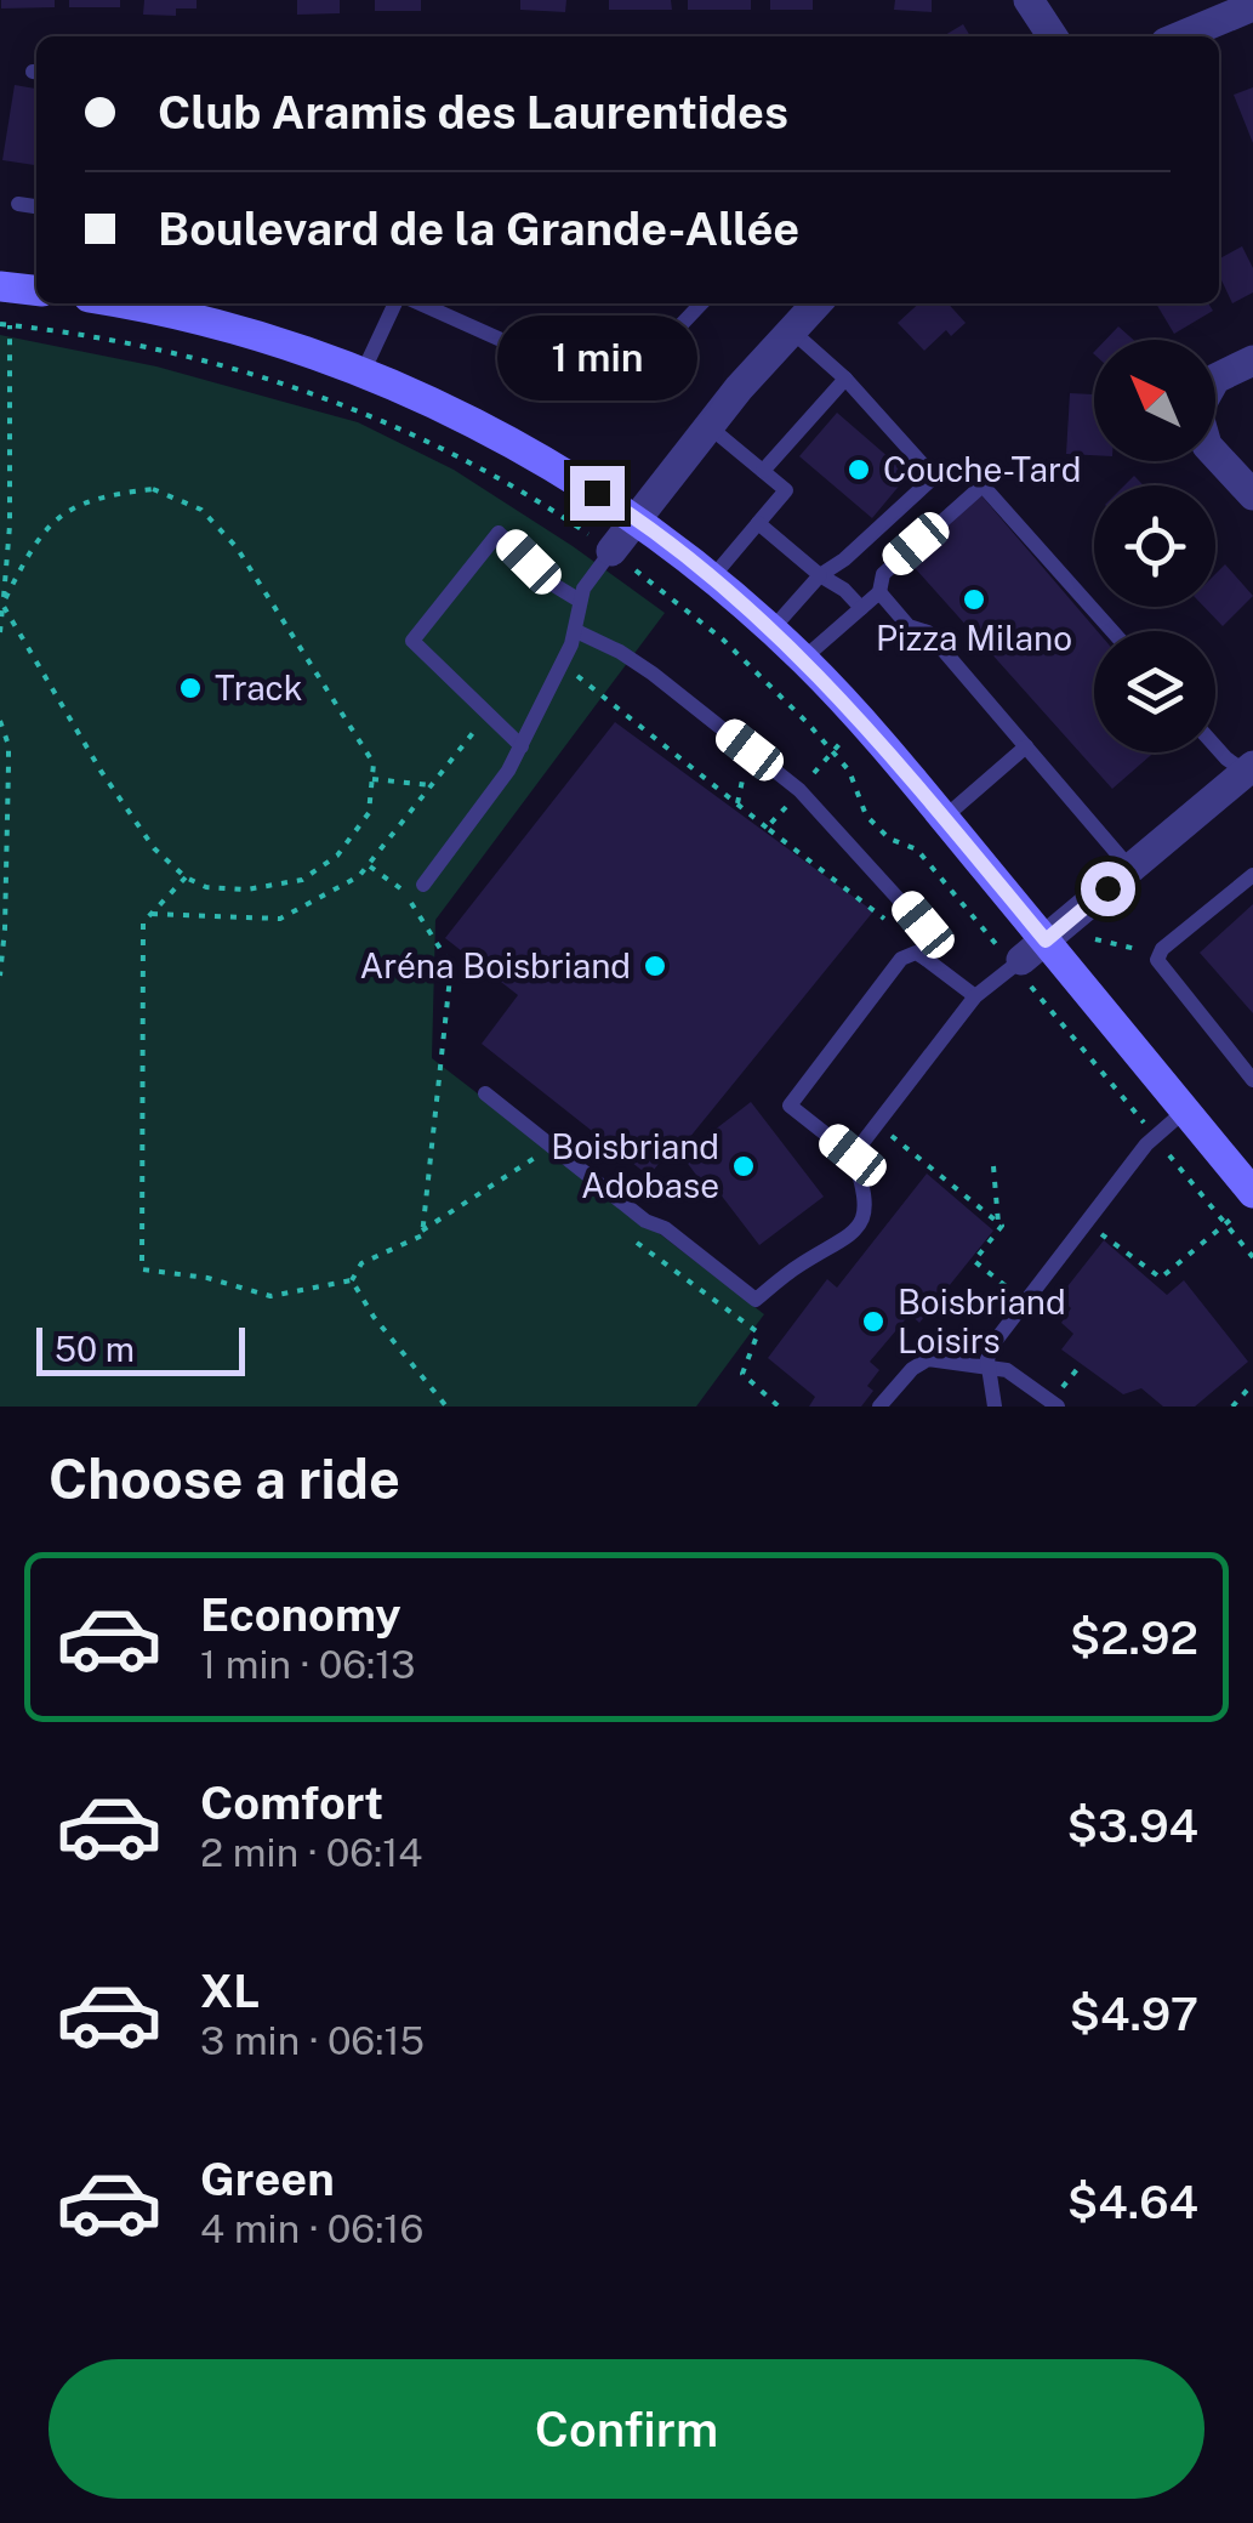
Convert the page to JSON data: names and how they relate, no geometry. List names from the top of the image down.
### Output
{
  "places": [
    "Couche-Tard",
    "Pizza Milano",
    "Track",
    "Aréna Boisbriand",
    "Boisbriand Adobase",
    "Boisbriand Loisirs"
  ],
  "scale_bar": "50 m",
  "north": "top left",
  "page": {
    "banner": ["Club Aramis des Laurentides", "Boulevard de la Grande-Allée"],
    "bubble": "1 min",
    "scale": "50 m",
    "heading": "Choose a ride",
    "list": [
      {
        "name": "Economy",
        "note": "1 min · 06:13",
        "value": "$2.92"
      },
      {
        "name": "Comfort",
        "note": "2 min · 06:14",
        "value": "$3.94"
      },
      {
        "name": "XL",
        "note": "3 min · 06:15",
        "value": "$4.97"
      },
      {
        "name": "Green",
        "note": "4 min · 06:16",
        "value": "$4.64"
      }
    ],
    "buttons": "Confirm"
  }
}
